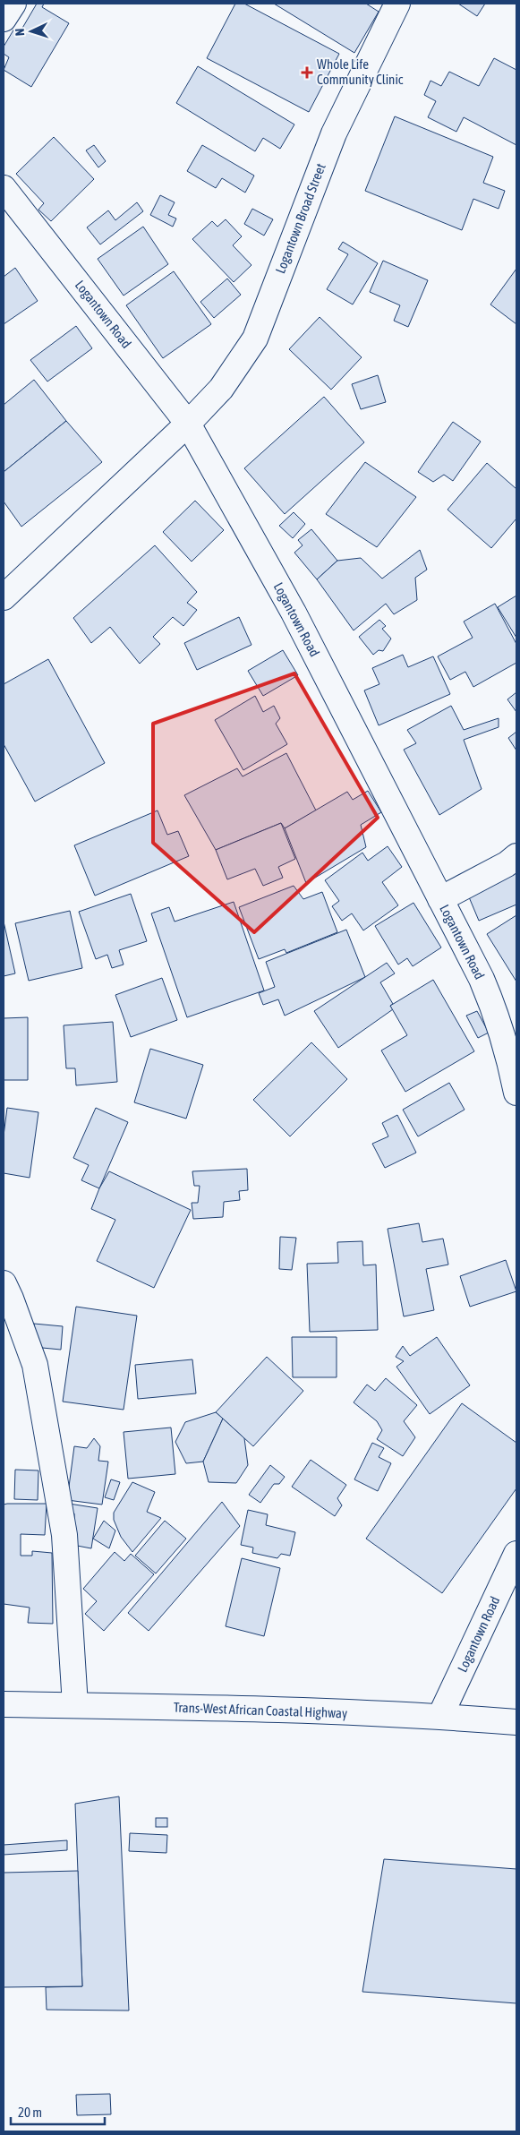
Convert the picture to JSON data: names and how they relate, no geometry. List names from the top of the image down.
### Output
{
  "streets": {
    "main road": ["Logantown Broad Street", "Logantown Road", "Trans-West African Coastal Highway"]
  },
  "crossings": [
    ["Logantown Broad Street", "Logantown Road"],
    ["Logantown Road", "Trans-West African Coastal Highway"]
  ],
  "places": {
    "health": ["Whole Life Community Clinic"]
  },
  "scale_bar": "20 m",
  "north": "left"
}
